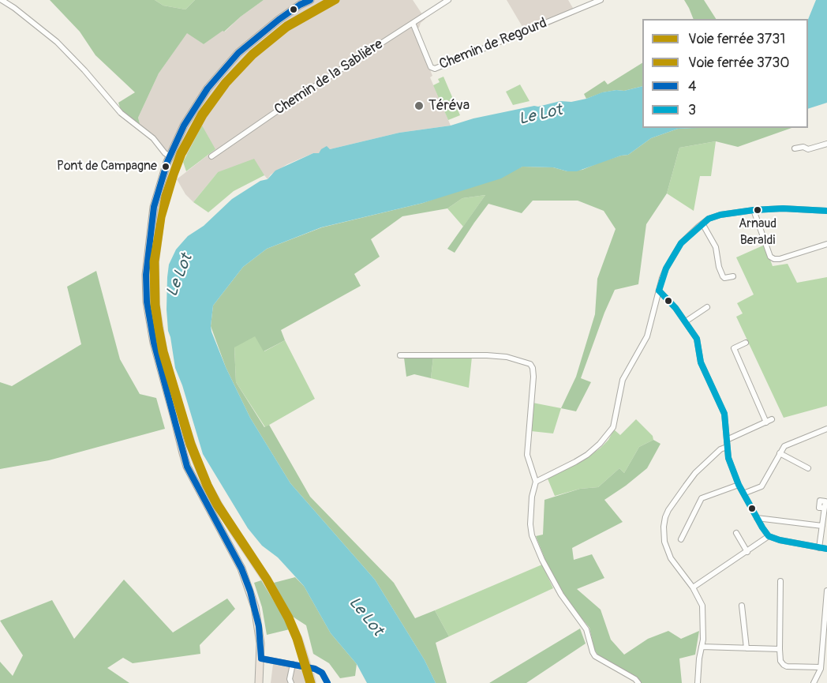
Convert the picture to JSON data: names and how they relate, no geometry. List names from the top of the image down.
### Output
{
  "streets": {
    "street": ["Chemin de Regourd", "Chemin de la Sablière"]
  },
  "crossings": [
    ["Chemin de Regourd", "Chemin de la Sablière"]
  ],
  "water": ["Le Lot"],
  "places": ["Téréva", "Pont de Campagne", "Arnaud Beraldi"],
  "lines": [
    "rail line 3731",
    "rail line 3730",
    "transit line 4",
    "transit line 3"
  ],
  "legend": [
    "Voie ferrée 3731",
    "Voie ferrée 3730",
    "4",
    "3"
  ]
}
